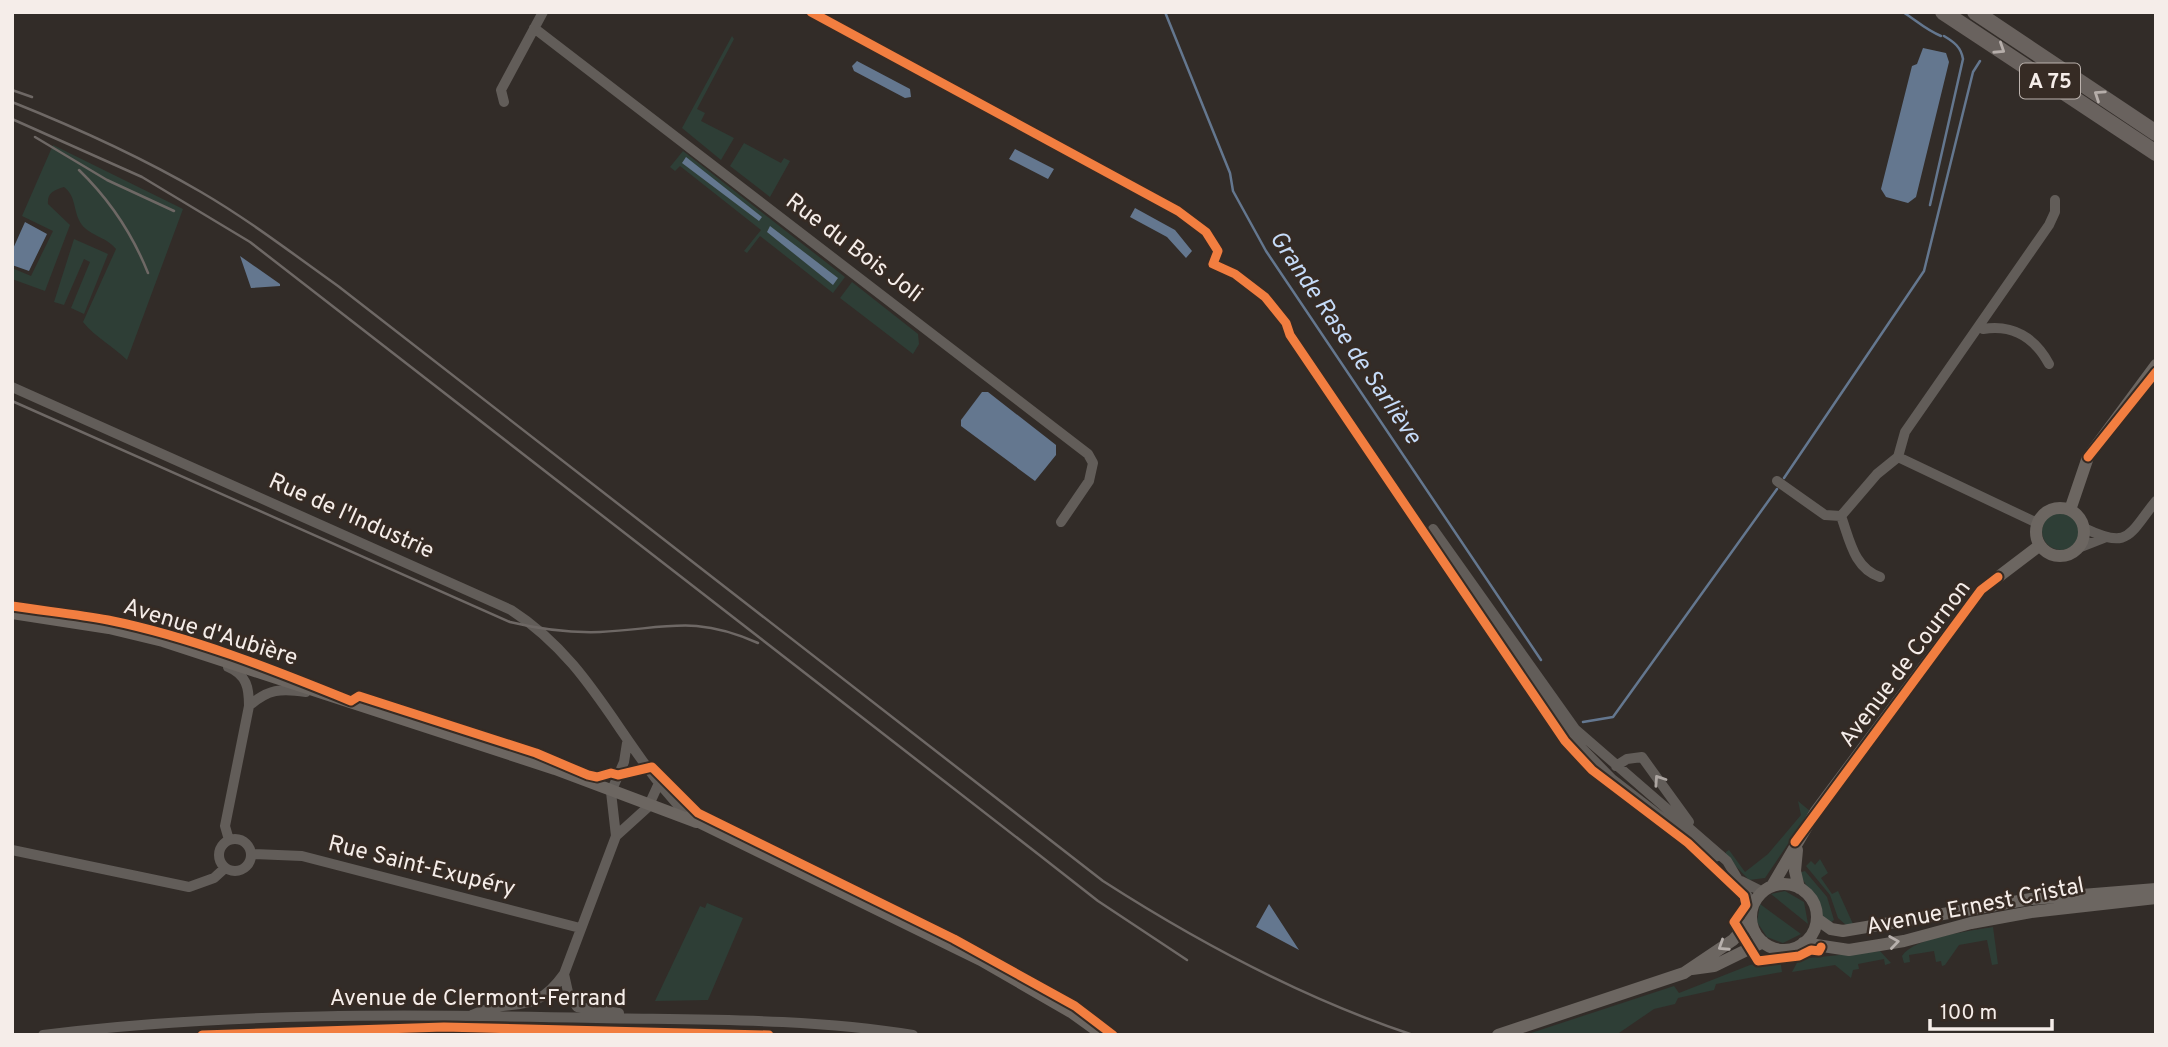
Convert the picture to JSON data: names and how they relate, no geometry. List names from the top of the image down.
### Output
{
  "streets": {
    "highway": ["A 75"],
    "main road": ["Avenue d'Aubière", "Avenue de Cournon", "Avenue Ernest Cristal"],
    "street": [
      "Rue du Bois Joli",
      "Rue de l'Industrie",
      "Rue Saint-Exupéry",
      "Avenue de Clermont-Ferrand"
    ]
  },
  "crossings": [
    ["Rue de l'Industrie", "Avenue d'Aubière"],
    ["Avenue de Cournon", "Avenue Ernest Cristal"]
  ],
  "water": ["Grande Rase de Sarliève"],
  "scale_bar": "100 m"
}
